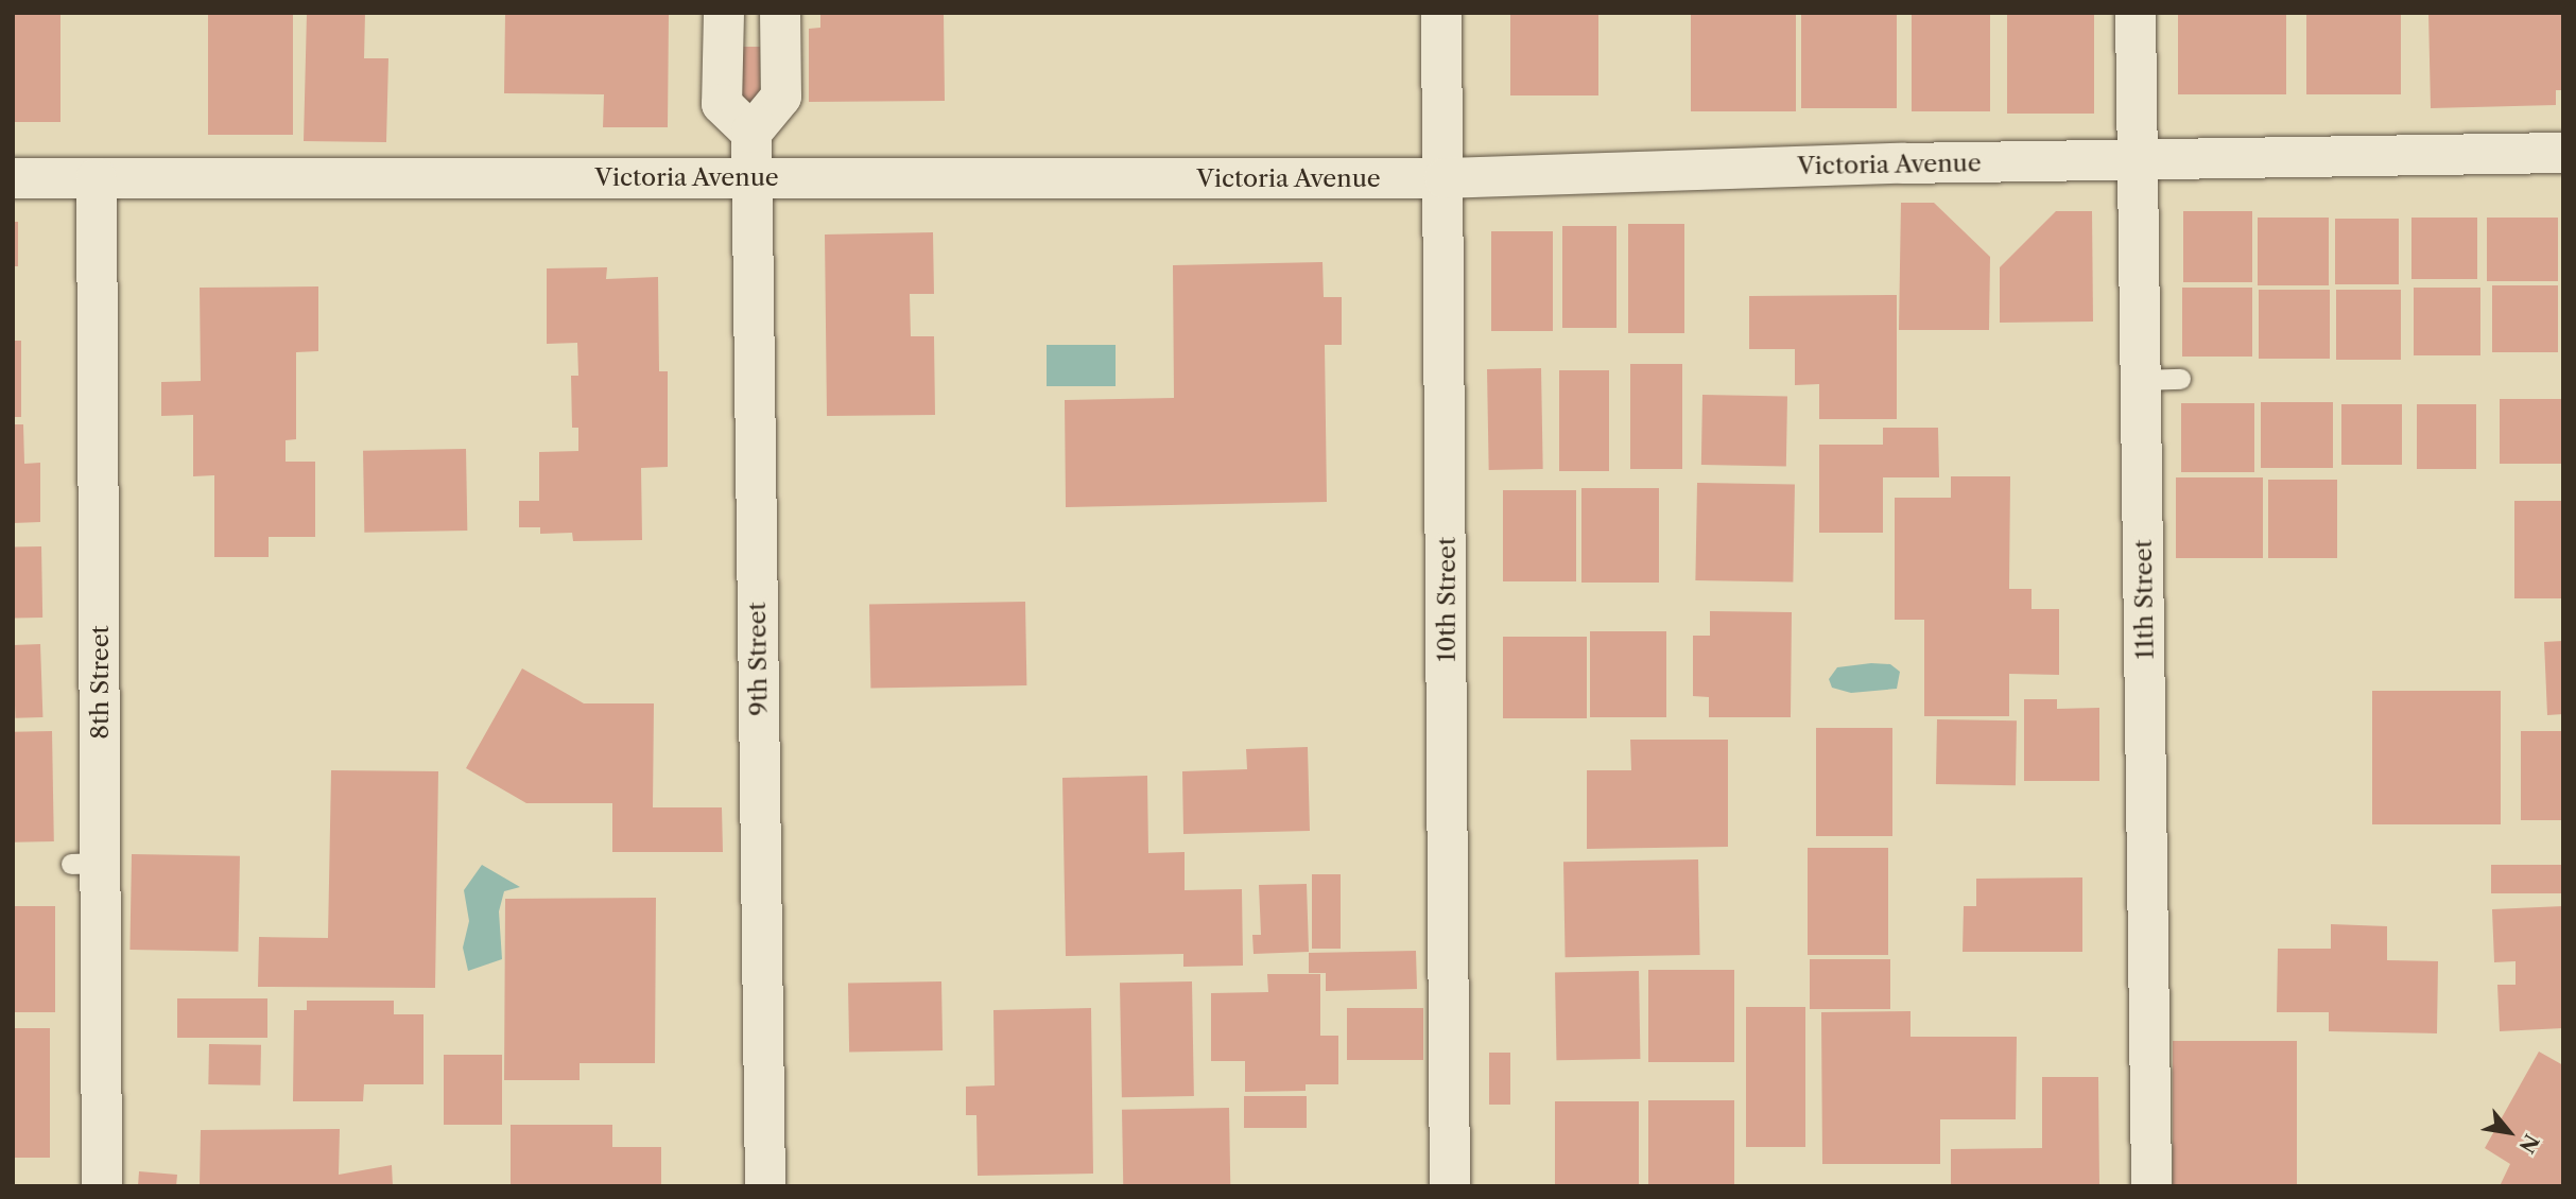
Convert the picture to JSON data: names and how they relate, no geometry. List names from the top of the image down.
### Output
{
  "streets": {
    "street": [
      "Victoria Avenue",
      "10th Street",
      "11th Street",
      "9th Street",
      "8th Street"
    ]
  },
  "crossings": [
    ["Victoria Avenue", "10th Street"],
    ["Victoria Avenue", "11th Street"],
    ["Victoria Avenue", "9th Street"],
    ["Victoria Avenue", "8th Street"]
  ],
  "north": "bottom right"
}
